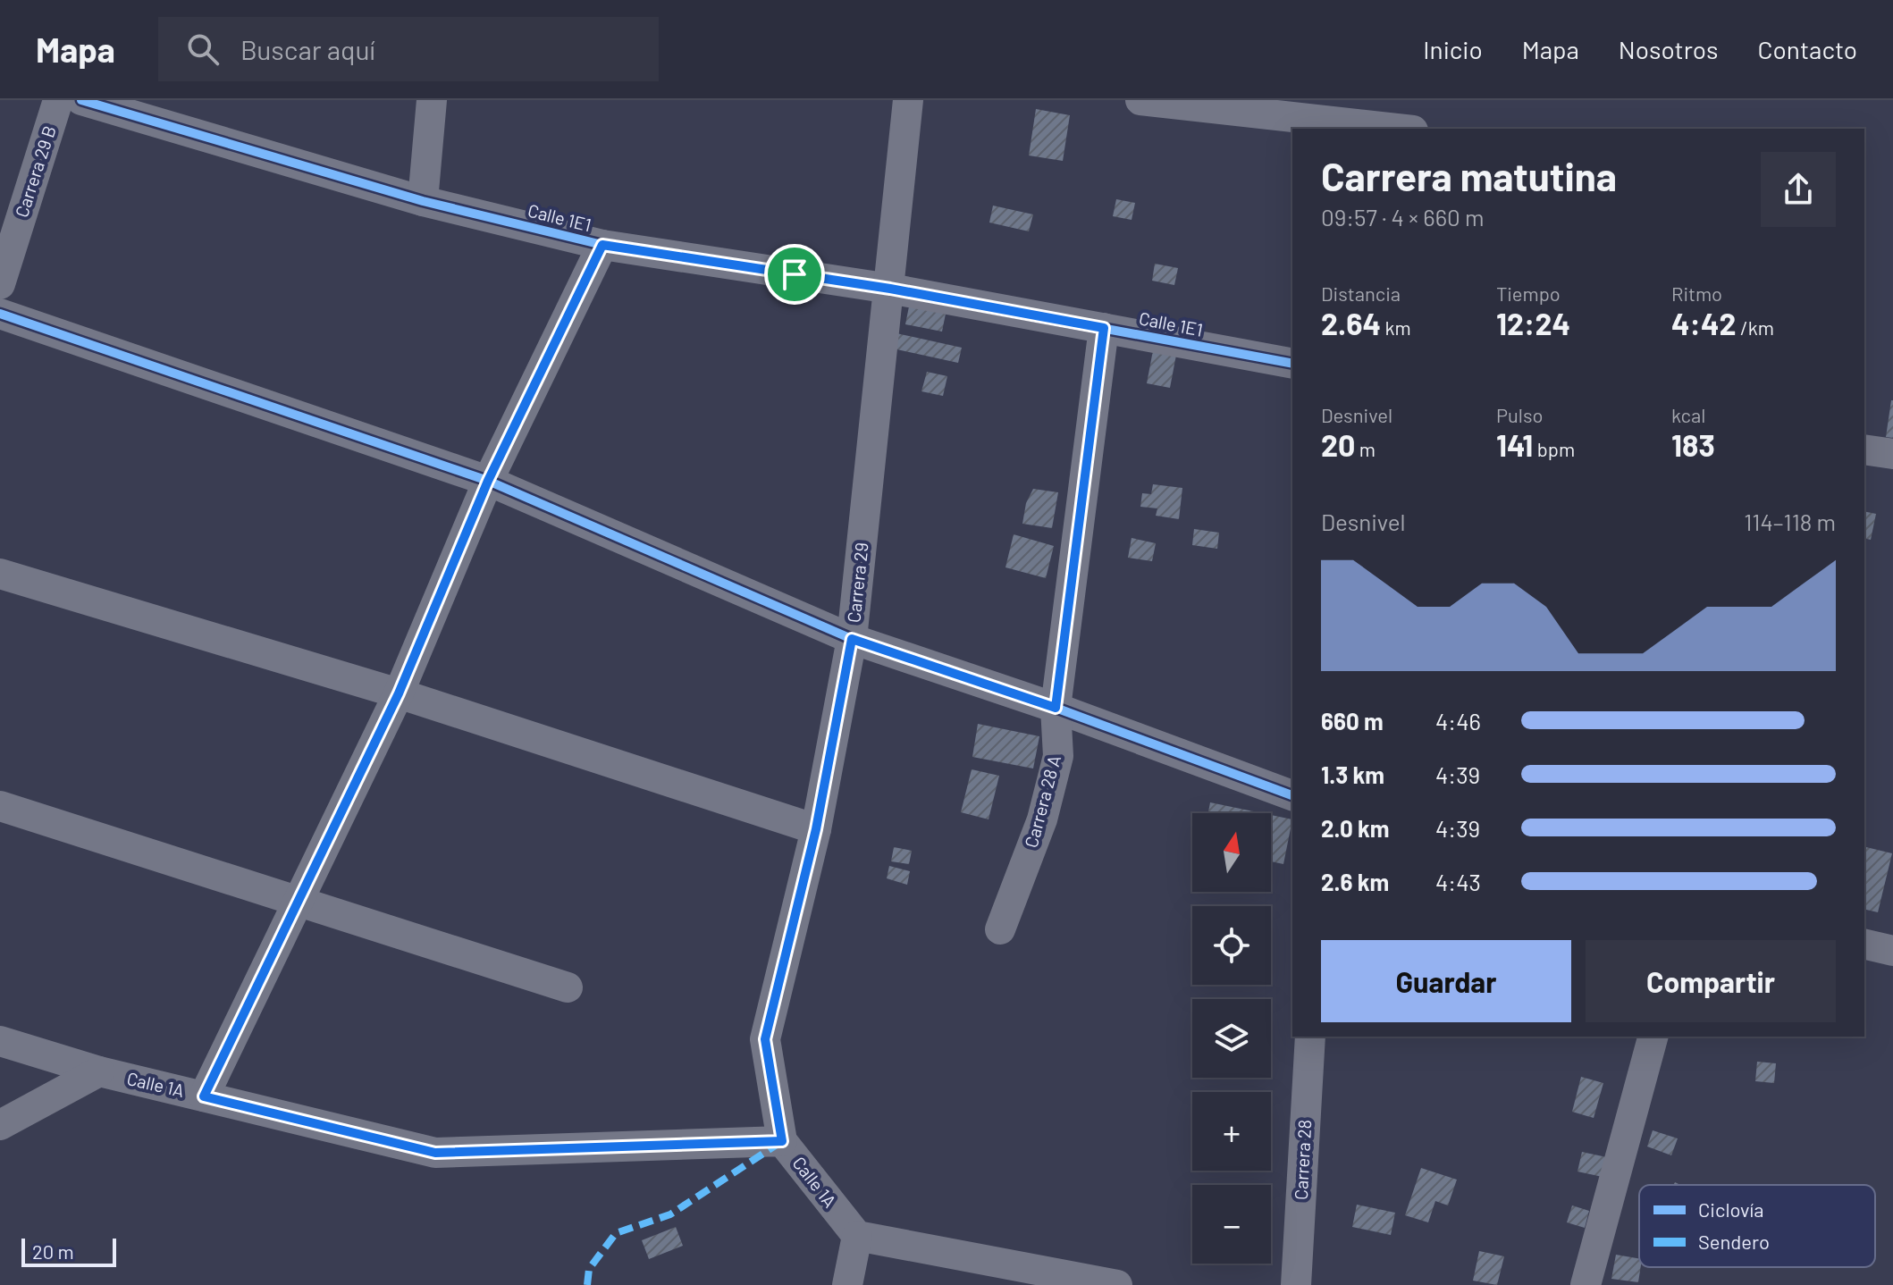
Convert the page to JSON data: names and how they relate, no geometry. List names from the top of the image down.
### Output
{
  "streets": {
    "street": [
      "Carrera 29 B",
      "Calle 1E1",
      "Carrera 29",
      "Carrera 28 A",
      "Calle 1A",
      "Carrera 28"
    ]
  },
  "crossings": [
    ["Calle 1E1", "Carrera 29"],
    ["Calle 1E1", "Carrera 28 A"],
    ["Carrera 29", "Calle 1A"]
  ],
  "legend": ["Ciclovía", "Sendero"],
  "scale_bar": "20 m",
  "north": "top",
  "page": {
    "header": "Mapa",
    "search": "Buscar aquí",
    "nav": [
      "Inicio",
      "Mapa",
      "Nosotros",
      "Contacto"
    ],
    "heading": ["Carrera matutina", "09:57 · 4 × 660 m"],
    "stats": [
      ["Distancia", "2.64 km"],
      ["Tiempo", "12:24"],
      ["Ritmo", "4:42 /km"],
      ["Desnivel", "20 m"],
      ["Pulso", "141 bpm"],
      ["kcal", "183"]
    ],
    "chart": ["Desnivel", "114–118 m"],
    "list": [
      {
        "name": "660 m",
        "note": "4:46"
      },
      {
        "name": "1.3 km",
        "note": "4:39"
      },
      {
        "name": "2.0 km",
        "note": "4:39"
      },
      {
        "name": "2.6 km",
        "note": "4:43"
      }
    ],
    "map_buttons": ["+", "−"],
    "buttons": ["Guardar", "Compartir"],
    "scale": "20 m"
  }
}
